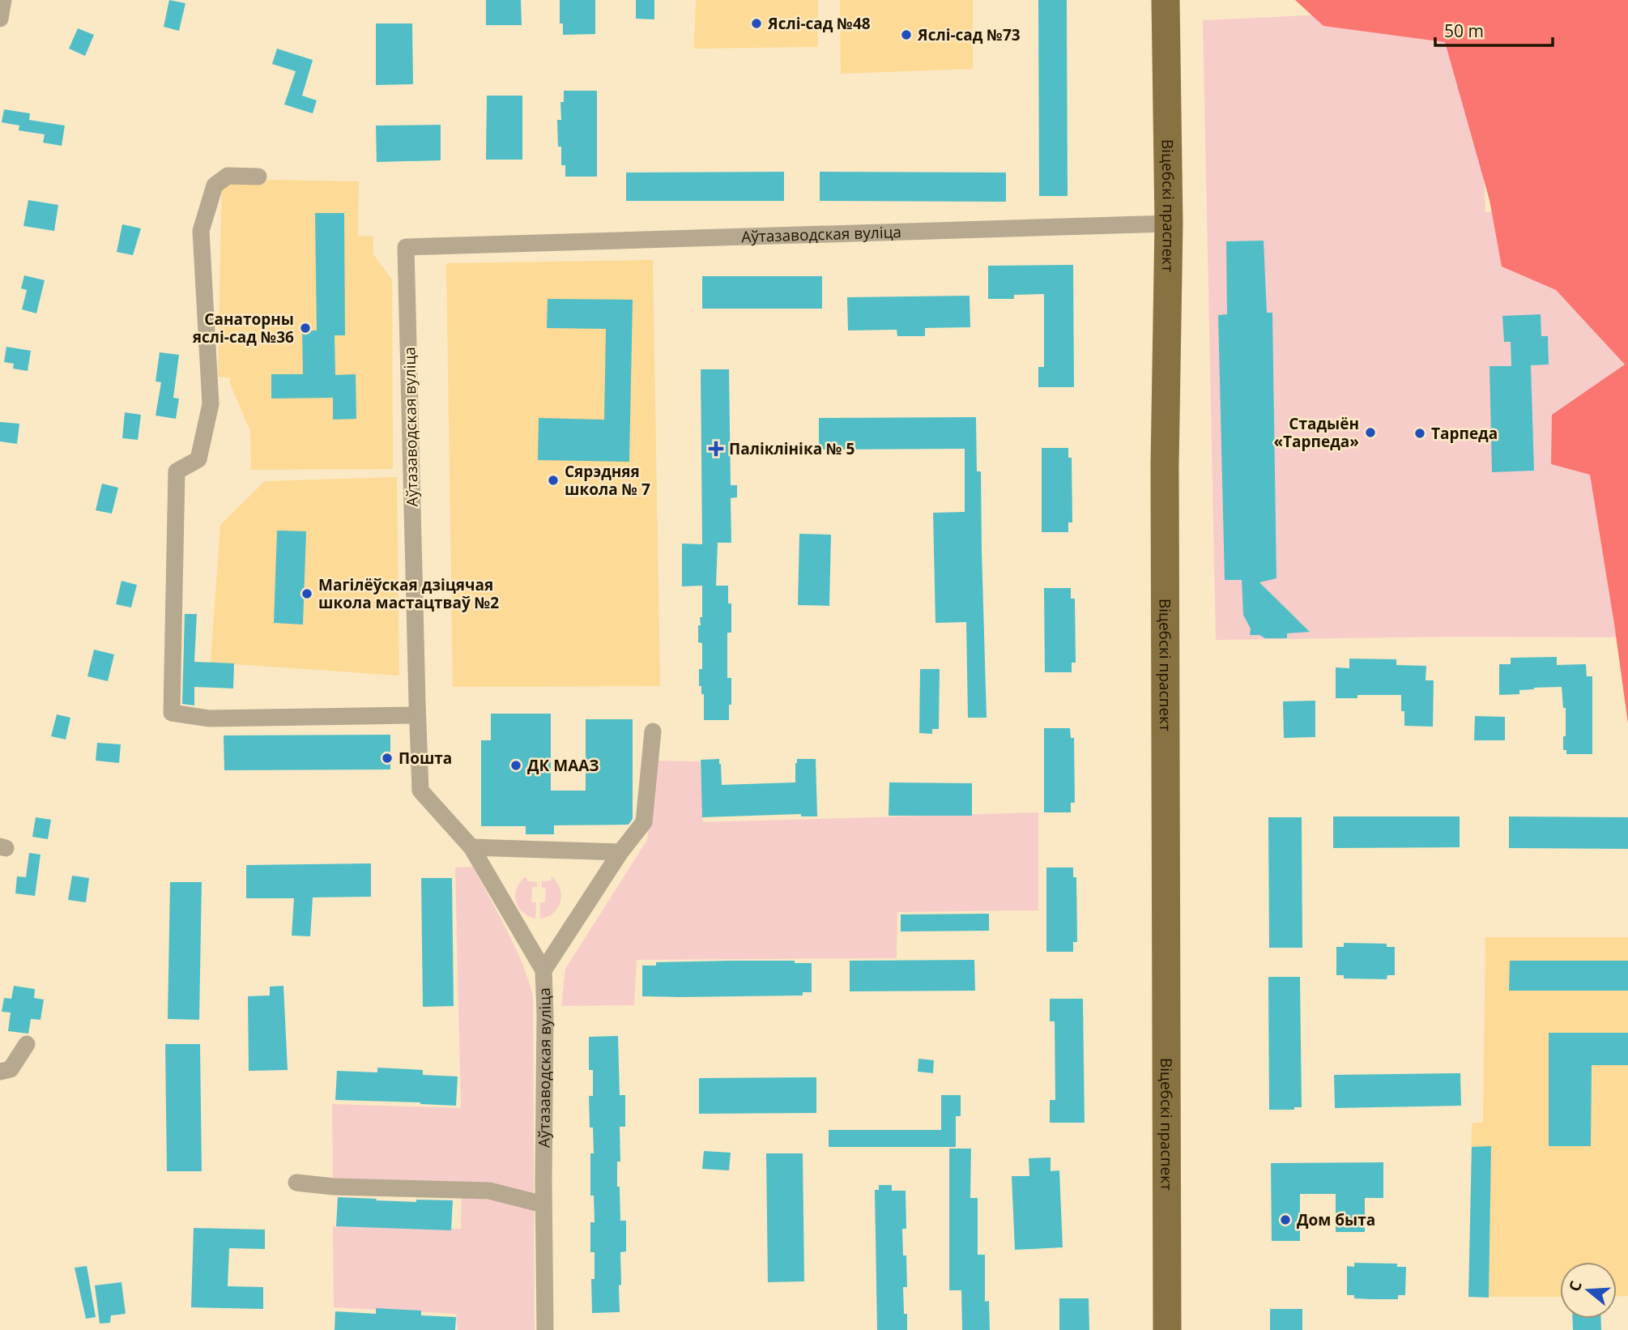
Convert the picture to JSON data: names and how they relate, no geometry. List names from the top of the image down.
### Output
{
  "streets": {
    "main road": ["Віцебскі праспект"],
    "street": ["Аўтазаводская вуліца"]
  },
  "crossings": [
    ["Віцебскі праспект", "Аўтазаводская вуліца"]
  ],
  "places": {
    "other": [
      "Яслі-сад №48",
      "Яслі-сад №73",
      "Санаторны яслі-сад №36",
      "Стадыён «Тарпеда»",
      "Тарпеда",
      "Сярэдняя школа № 7",
      "Магілёўская дзіцячая школа мастацтваў №2",
      "Пошта",
      "ДК МААЗ",
      "Дом быта"
    ],
    "health": ["Паліклініка № 5"]
  },
  "scale_bar": "50 m",
  "north": "left"
}
